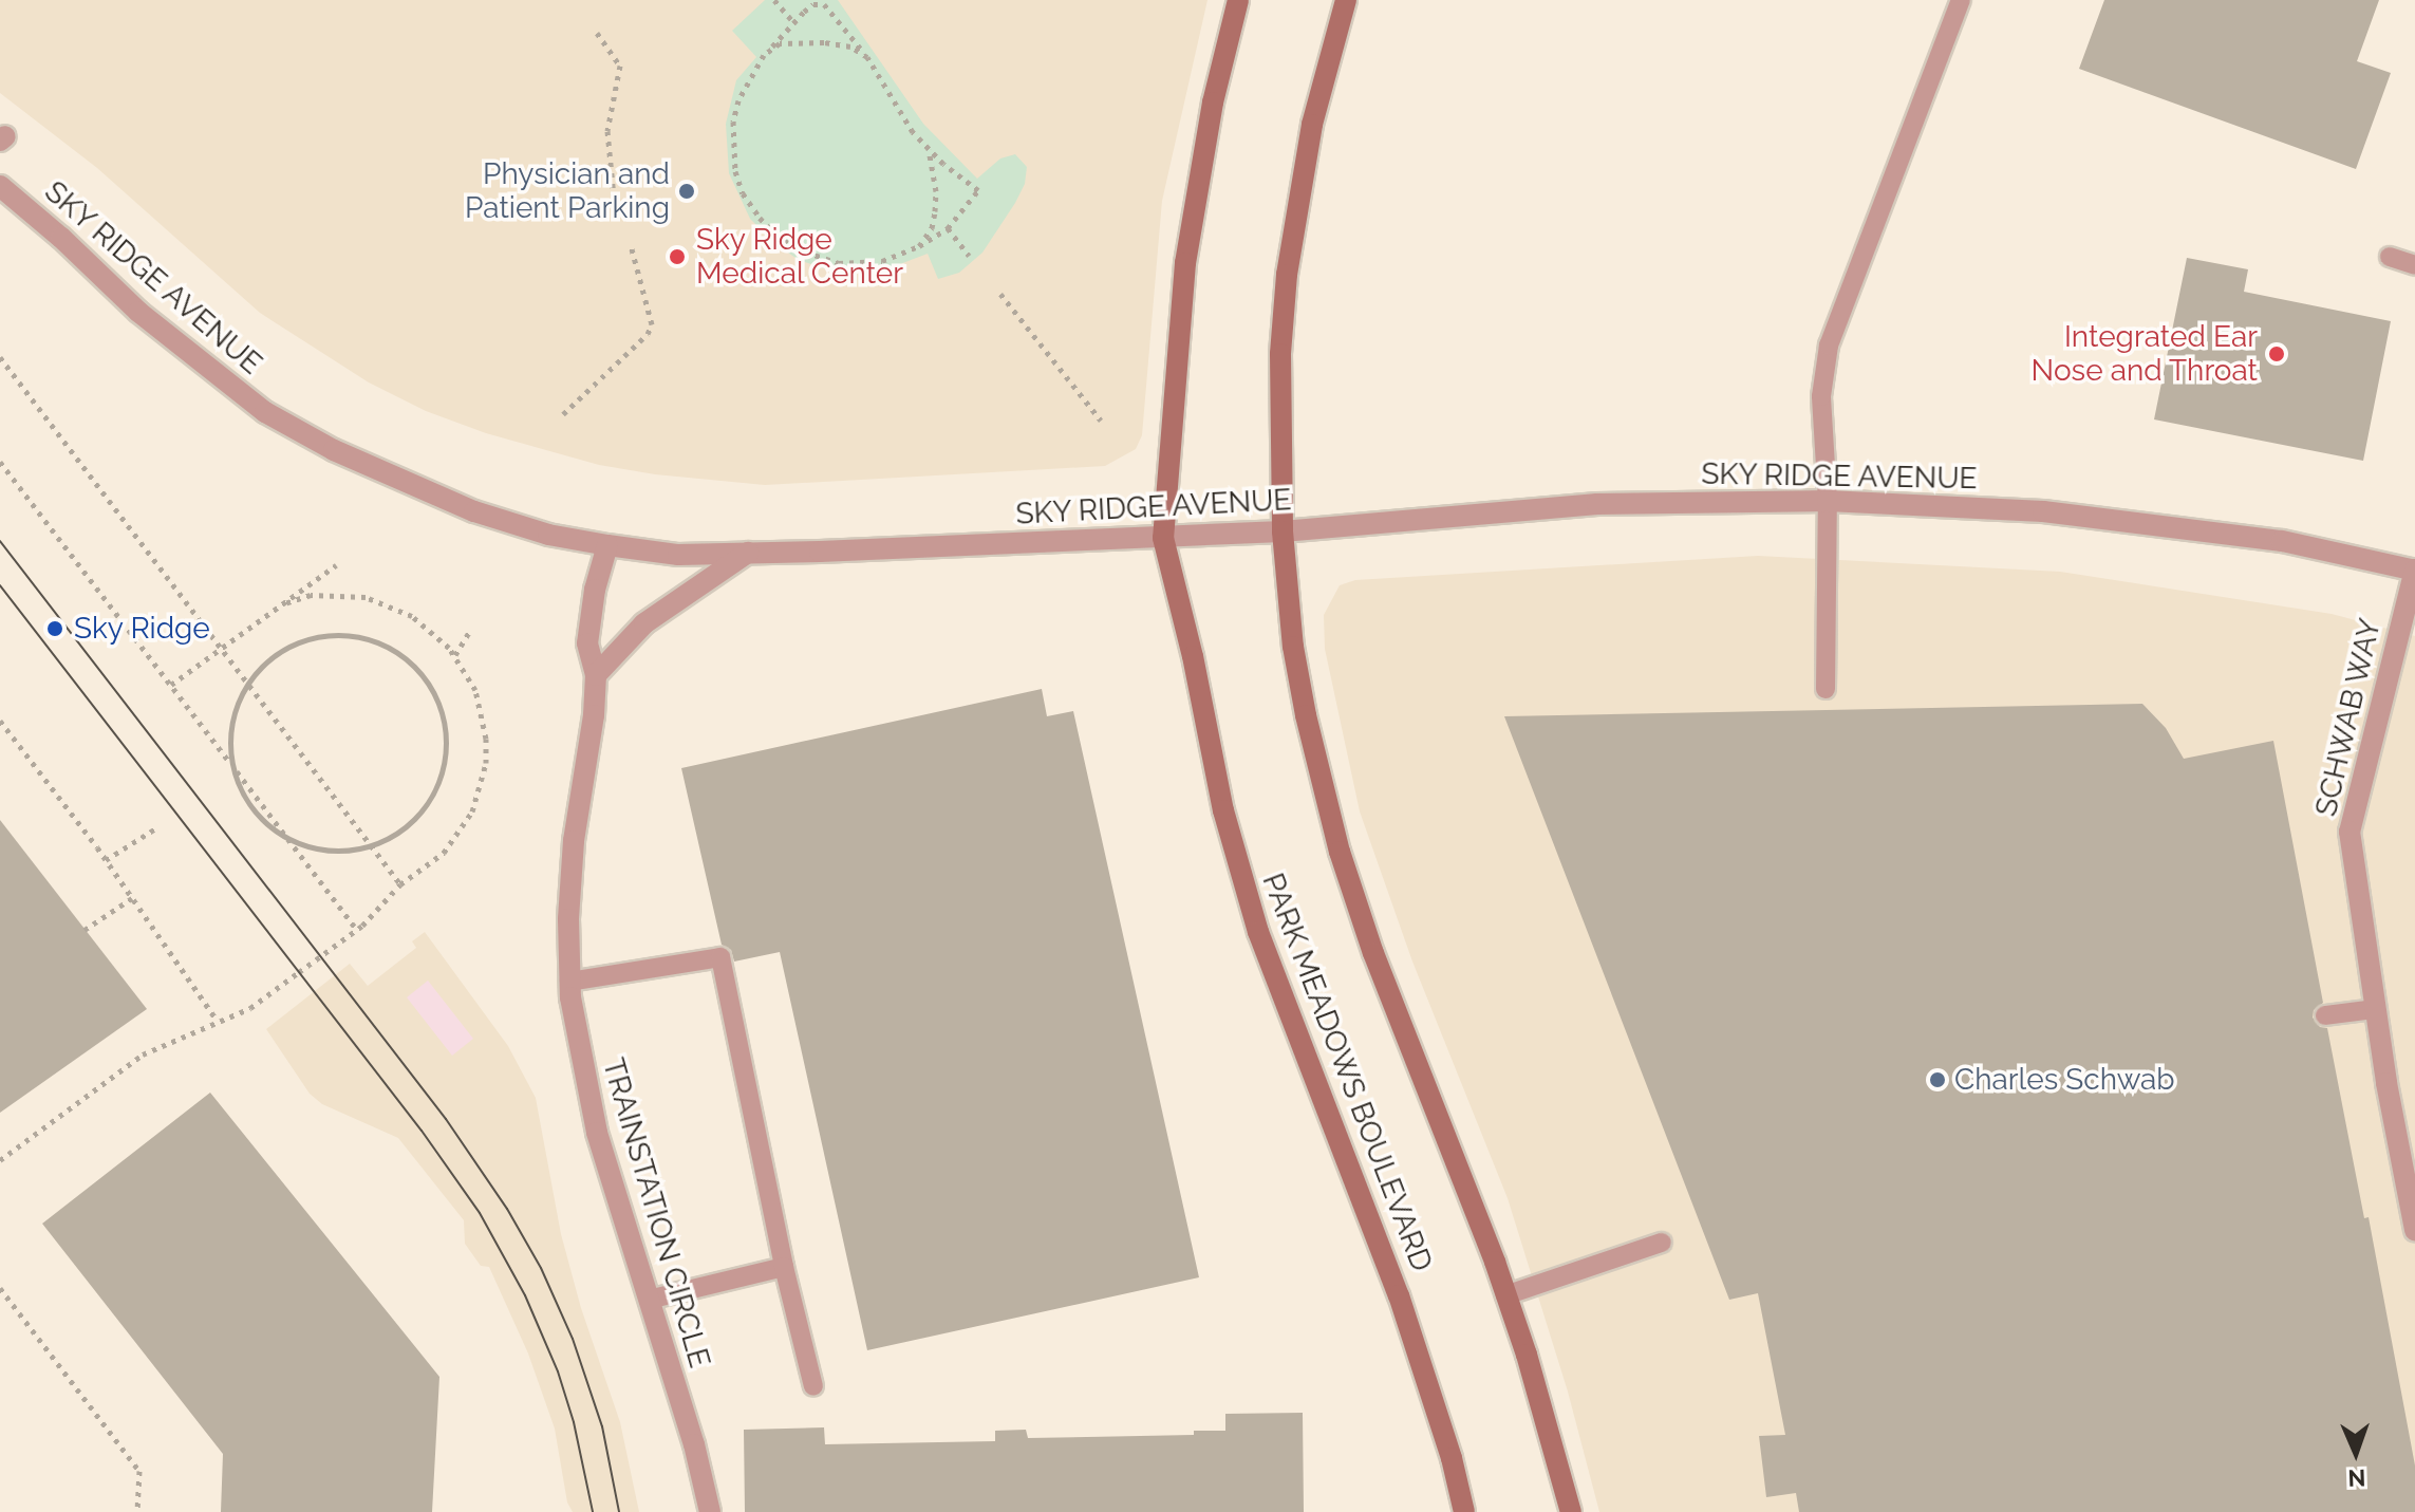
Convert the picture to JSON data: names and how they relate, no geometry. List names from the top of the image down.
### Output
{
  "streets": {
    "main road": ["PARK MEADOWS BOULEVARD"],
    "street": ["SKY RIDGE AVENUE", "SCHWAB WAY", "TRAINSTATION CIRCLE"]
  },
  "crossings": [
    ["SKY RIDGE AVENUE", "SCHWAB WAY"],
    ["SKY RIDGE AVENUE", "PARK MEADOWS BOULEVARD"],
    ["SKY RIDGE AVENUE", "TRAINSTATION CIRCLE"]
  ],
  "places": [
    "Physician and Patient Parking",
    "Sky Ridge Medical Center",
    "Integrated Ear Nose and Throat",
    "Sky Ridge",
    "Charles Schwab"
  ],
  "north": "bottom"
}
